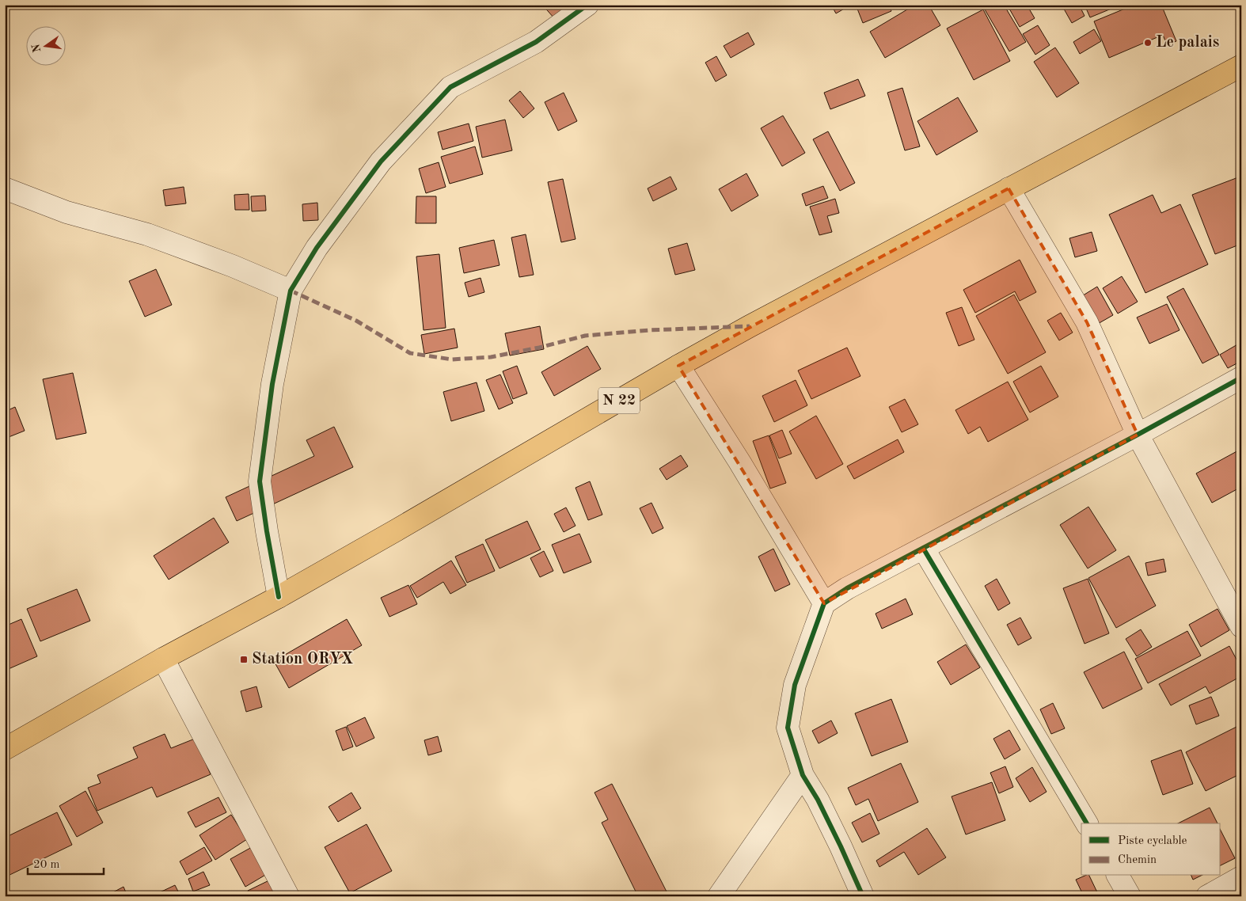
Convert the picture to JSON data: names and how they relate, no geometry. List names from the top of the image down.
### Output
{
  "streets": {
    "main road": ["N 22"]
  },
  "places": {
    "other": ["Le palais"],
    "transit": ["Station ORYX"]
  },
  "legend": ["Piste cyclable", "Chemin"],
  "scale_bar": "20 m",
  "north": "left"
}
